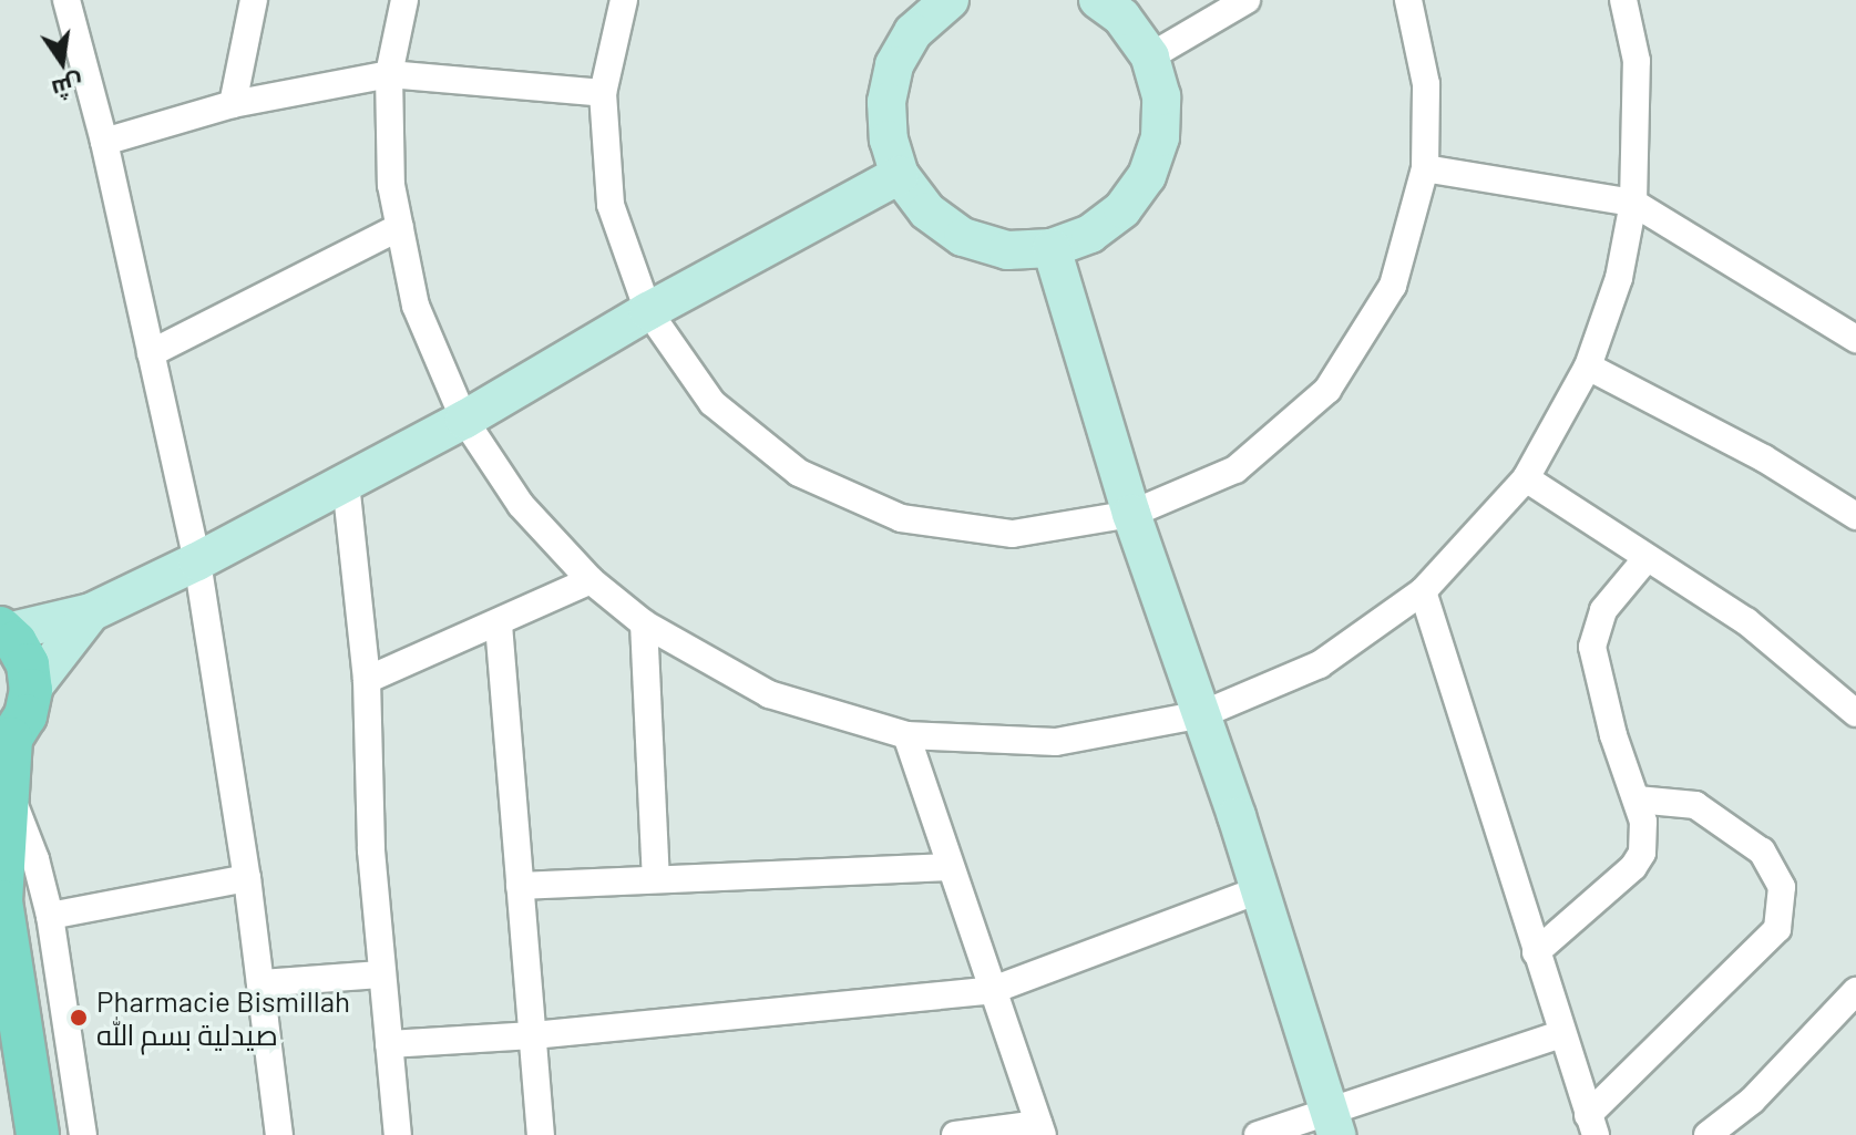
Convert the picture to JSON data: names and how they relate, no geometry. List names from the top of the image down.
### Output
{
  "places": ["Pharmacie Bismillah صيدلية بسم الله"],
  "north": "bottom"
}
